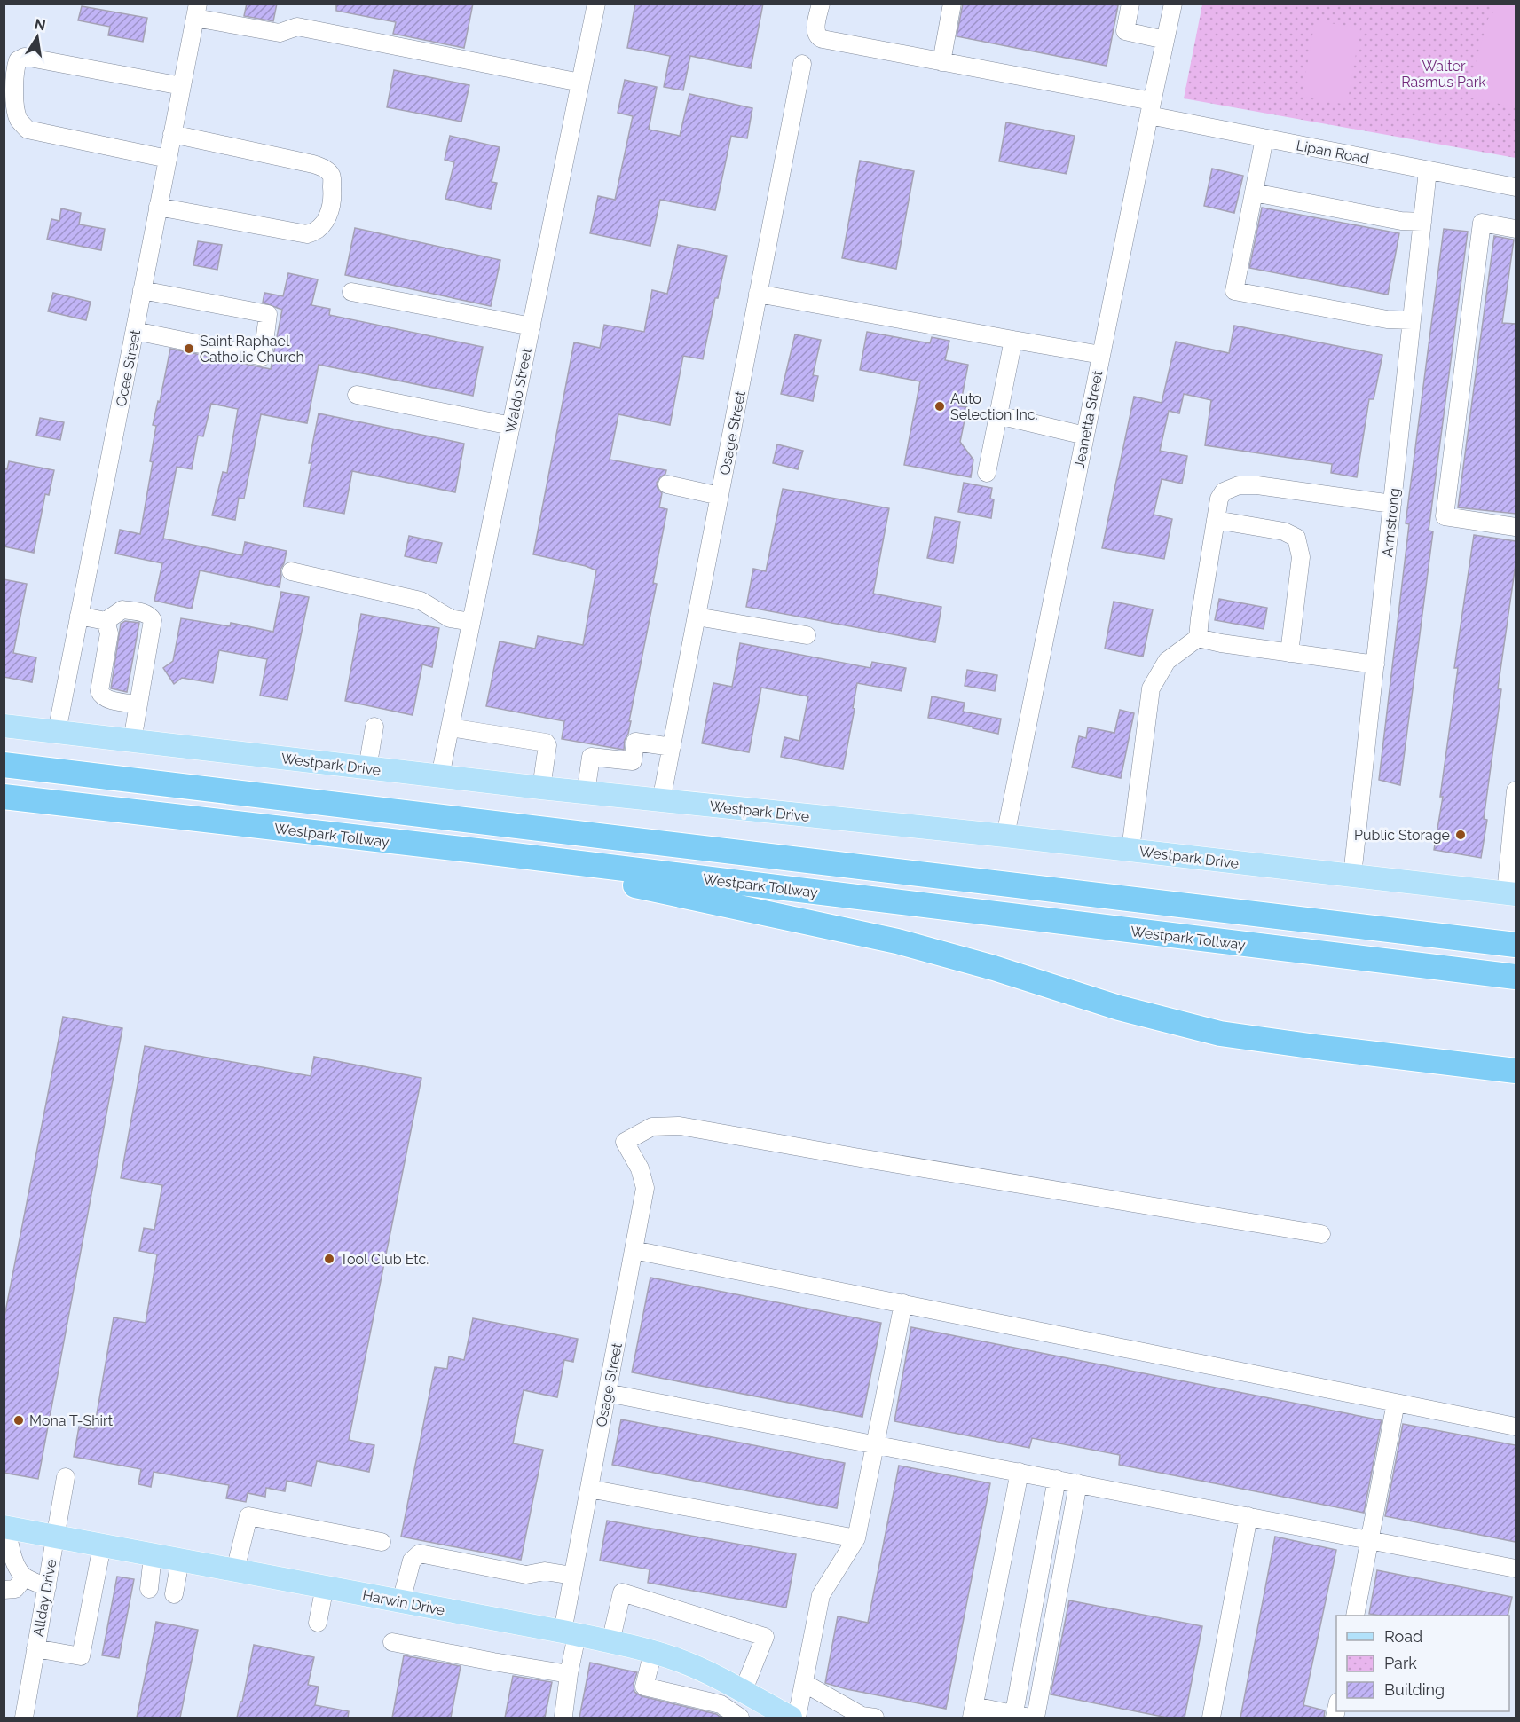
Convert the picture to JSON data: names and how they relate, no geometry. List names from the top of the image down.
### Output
{
  "streets": {
    "highway": ["Westpark Tollway"],
    "main road": ["Westpark Drive", "Harwin Drive"],
    "street": [
      "Lipan Road",
      "Ocee Street",
      "Waldo Street",
      "Jeanetta Street",
      "Osage Street",
      "Armstrong",
      "Allday Drive"
    ]
  },
  "crossings": [
    ["Lipan Road", "Jeanetta Street"],
    ["Lipan Road", "Armstrong"],
    ["Ocee Street", "Westpark Drive"],
    ["Waldo Street", "Westpark Drive"],
    ["Jeanetta Street", "Westpark Drive"],
    ["Osage Street", "Westpark Drive"],
    ["Osage Street", "Harwin Drive"],
    ["Armstrong", "Westpark Drive"],
    ["Allday Drive", "Harwin Drive"]
  ],
  "parks": ["Walter Rasmus Park"],
  "places": [
    "Saint Raphael Catholic Church",
    "Auto Selection Inc.",
    "Public Storage",
    "Tool Club Etc.",
    "Mona T-Shirt"
  ],
  "legend": ["Road", "Park", "Building"],
  "north": "top"
}
